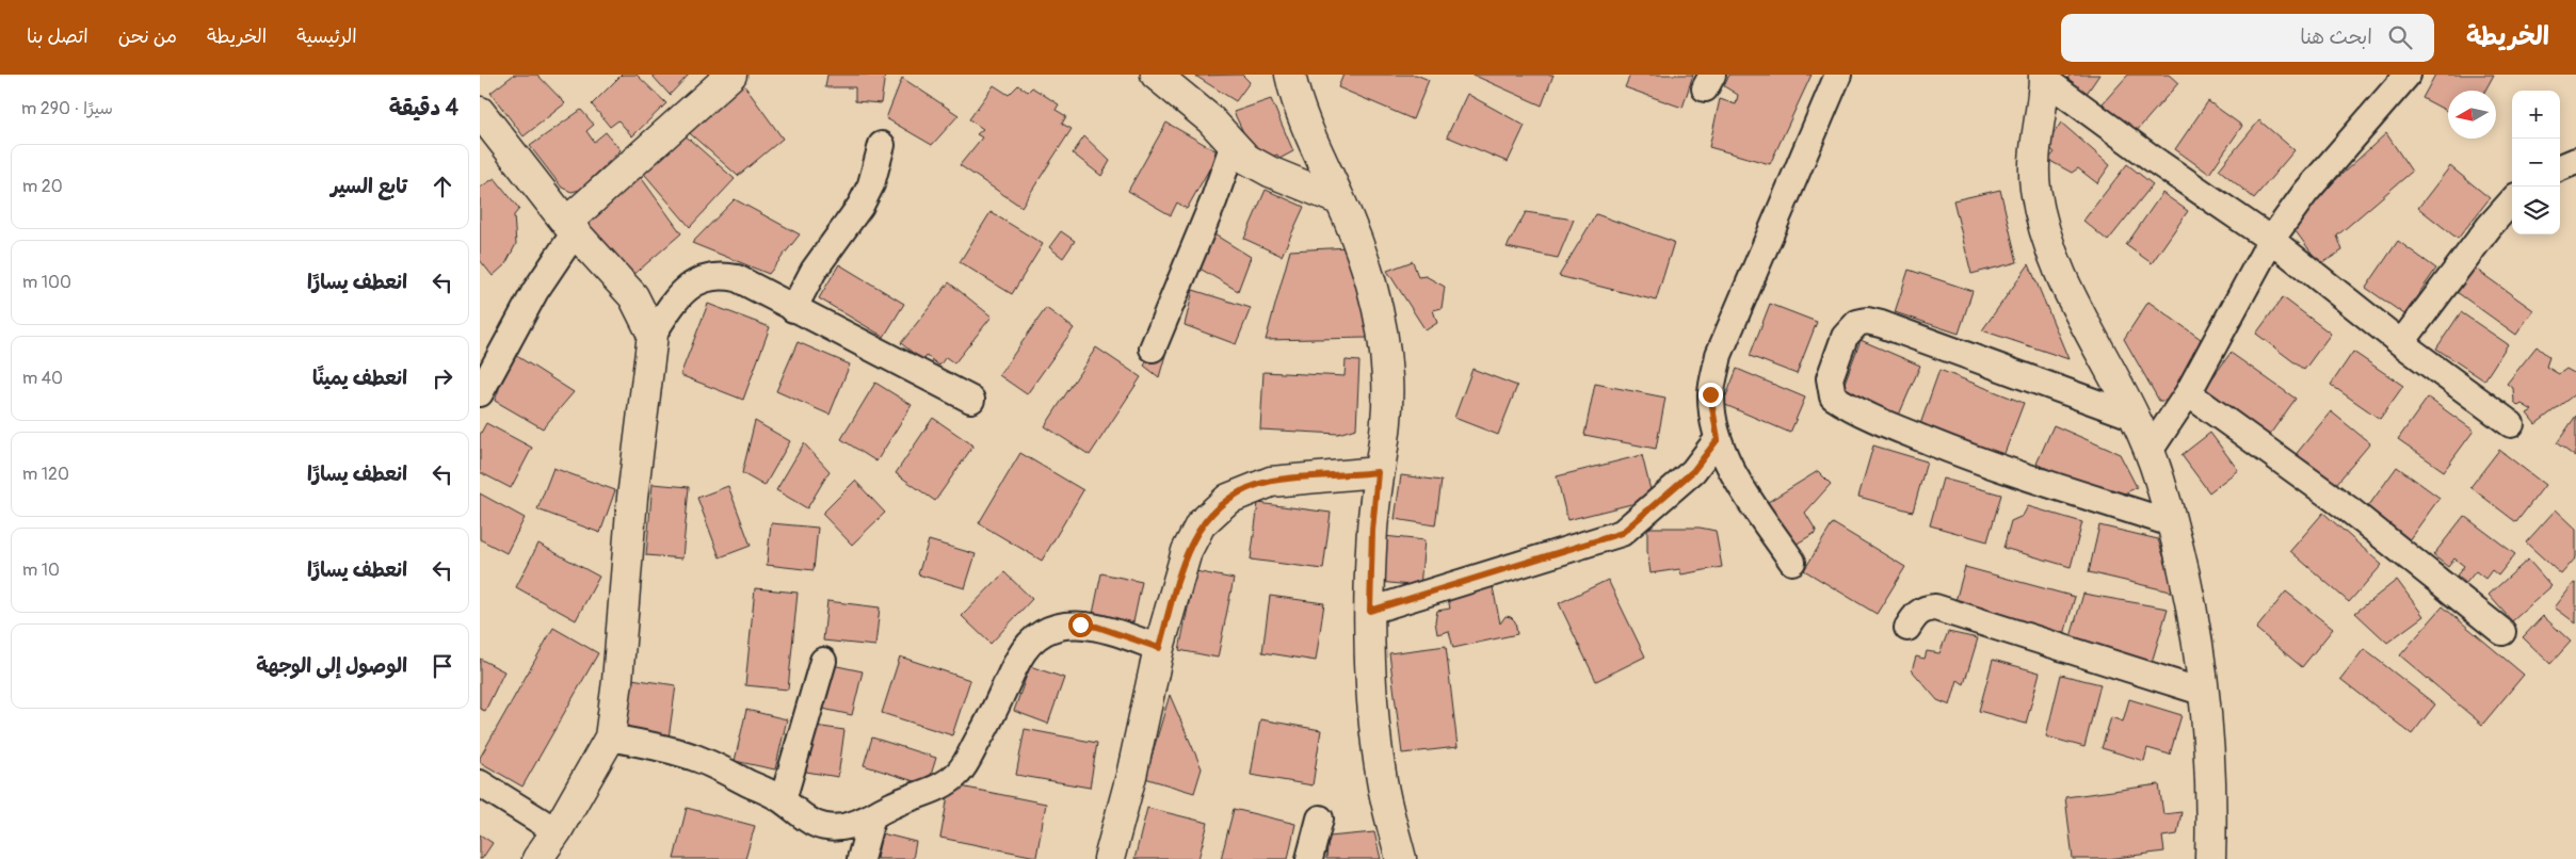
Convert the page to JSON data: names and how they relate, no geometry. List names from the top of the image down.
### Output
{
  "north": "left",
  "page": {
    "header": "الخريطة",
    "search": "ابحث هنا",
    "nav": [
      "الرئيسية",
      "الخريطة",
      "من نحن",
      "اتصل بنا"
    ],
    "heading": ["4 دقيقة", "سيرًا · 290 m"],
    "map_buttons": ["+", "−"],
    "list": [
      ["تابع السير", "20 m"],
      ["انعطف يسارًا", "100 m"],
      ["انعطف يمينًا", "40 m"],
      ["انعطف يسارًا", "120 m"],
      ["انعطف يسارًا", "10 m"],
      "الوصول إلى الوجهة"
    ]
  }
}
